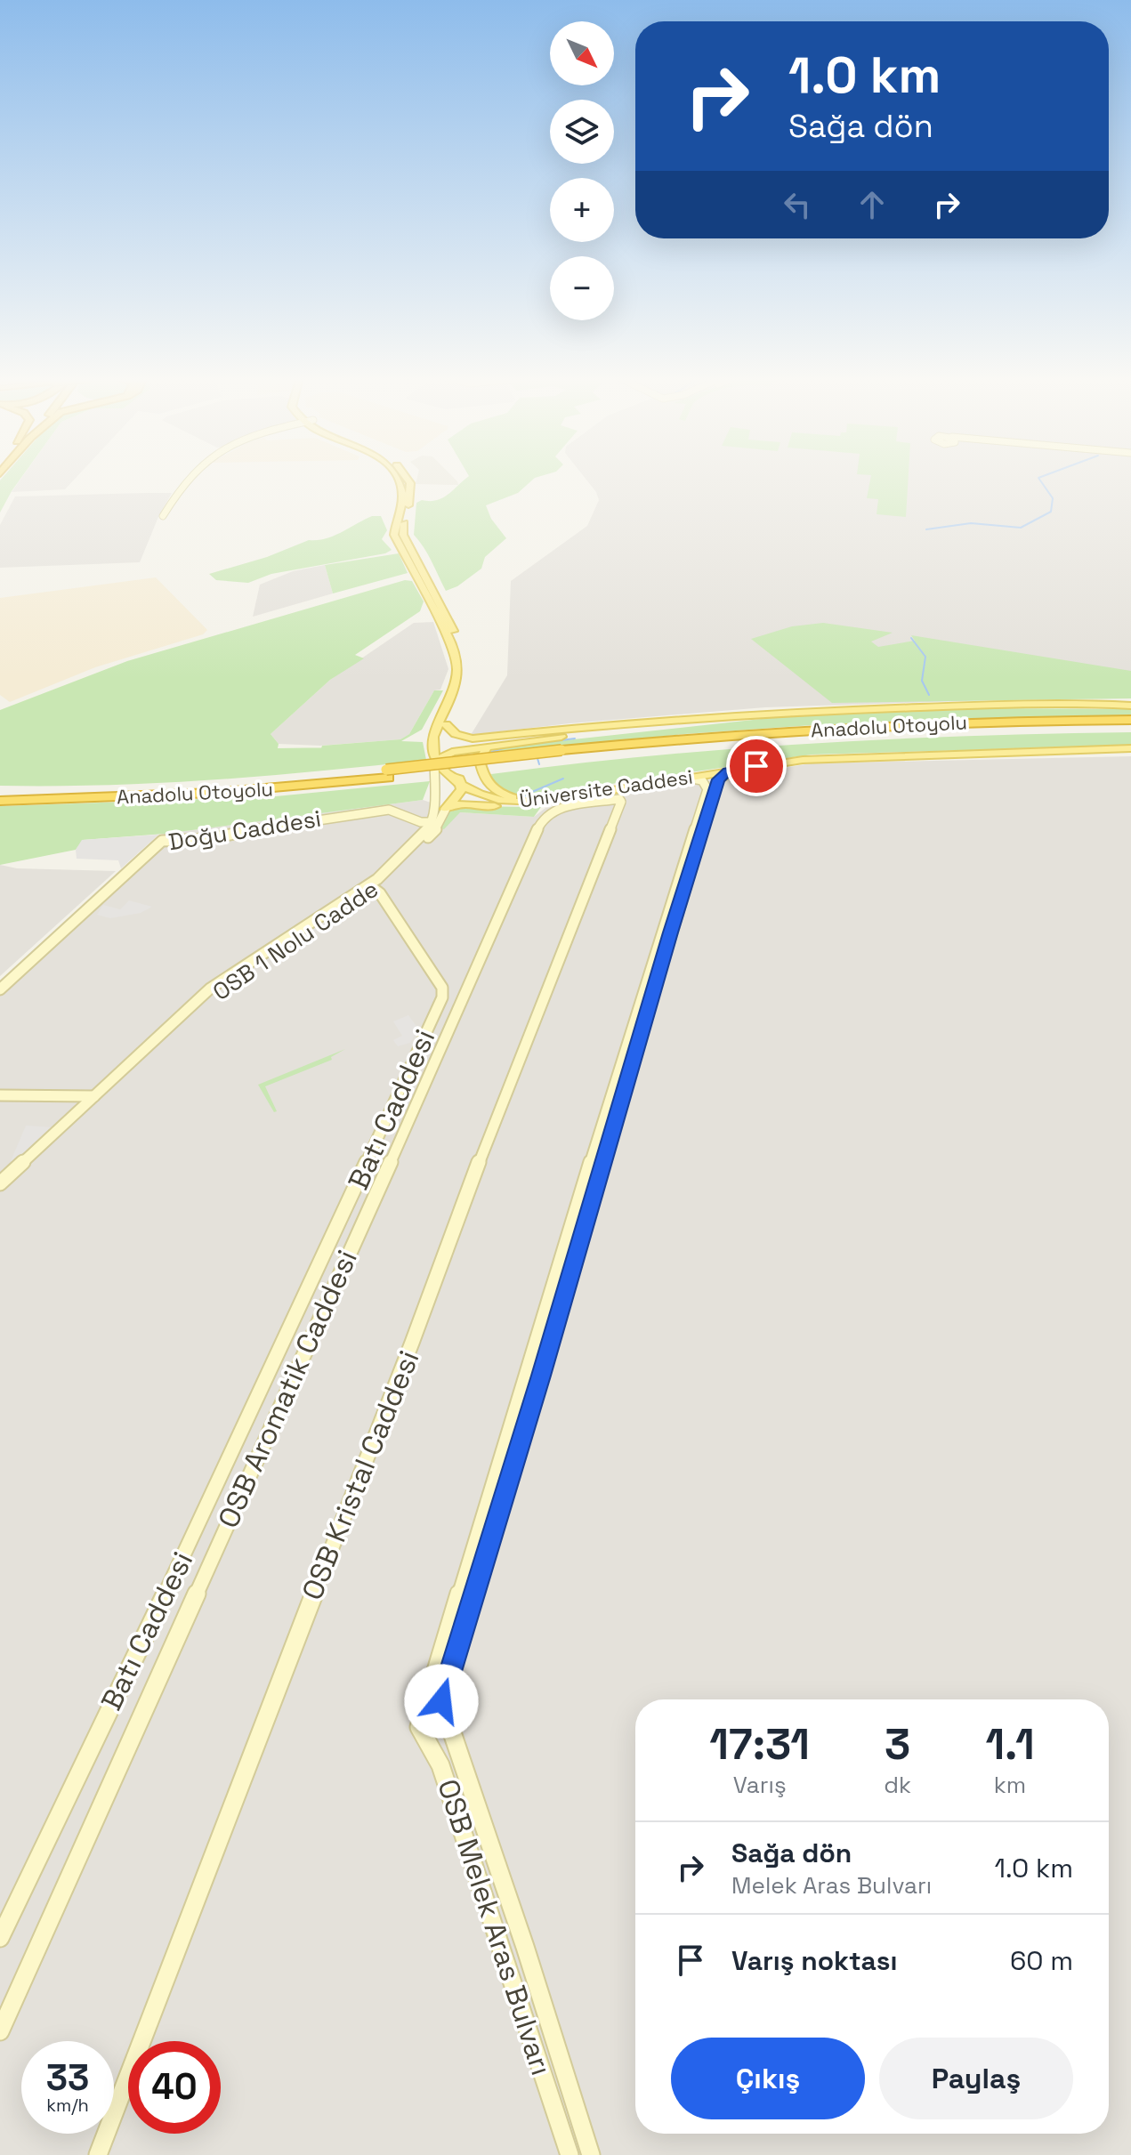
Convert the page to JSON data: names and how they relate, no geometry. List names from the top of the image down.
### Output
{
  "streets": {
    "highway": ["Anadolu Otoyolu"],
    "main road": ["Üniversite Caddesi", "OSB 1 Nolu Cadde"],
    "street": [
      "Doğu Caddesi",
      "Batı Caddesi",
      "OSB Aromatik Caddesi",
      "OSB Kristal Caddesi",
      "OSB Melek Aras Bulvarı"
    ]
  },
  "crossings": [
    ["Üniversite Caddesi", "OSB 1 Nolu Cadde"],
    ["Üniversite Caddesi", "OSB Melek Aras Bulvarı"],
    ["Doğu Caddesi", "OSB 1 Nolu Cadde"],
    ["OSB Aromatik Caddesi", "OSB Kristal Caddesi"]
  ],
  "north": "bottom right",
  "page": {
    "map_buttons": ["+", "−"],
    "turn": ["1.0 km", "Sağa dön"],
    "eta": [
      "17:31",
      "Varış",
      "3",
      "dk",
      "1.1",
      "km"
    ],
    "list": [
      {
        "name": "Sağa dön",
        "note": "Melek Aras Bulvarı",
        "value": "1.0 km"
      },
      {
        "name": "Varış noktası",
        "value": "60 m"
      }
    ],
    "buttons": ["Çıkış", "Paylaş"],
    "speed": "33 km/h",
    "limit": "40"
  }
}
